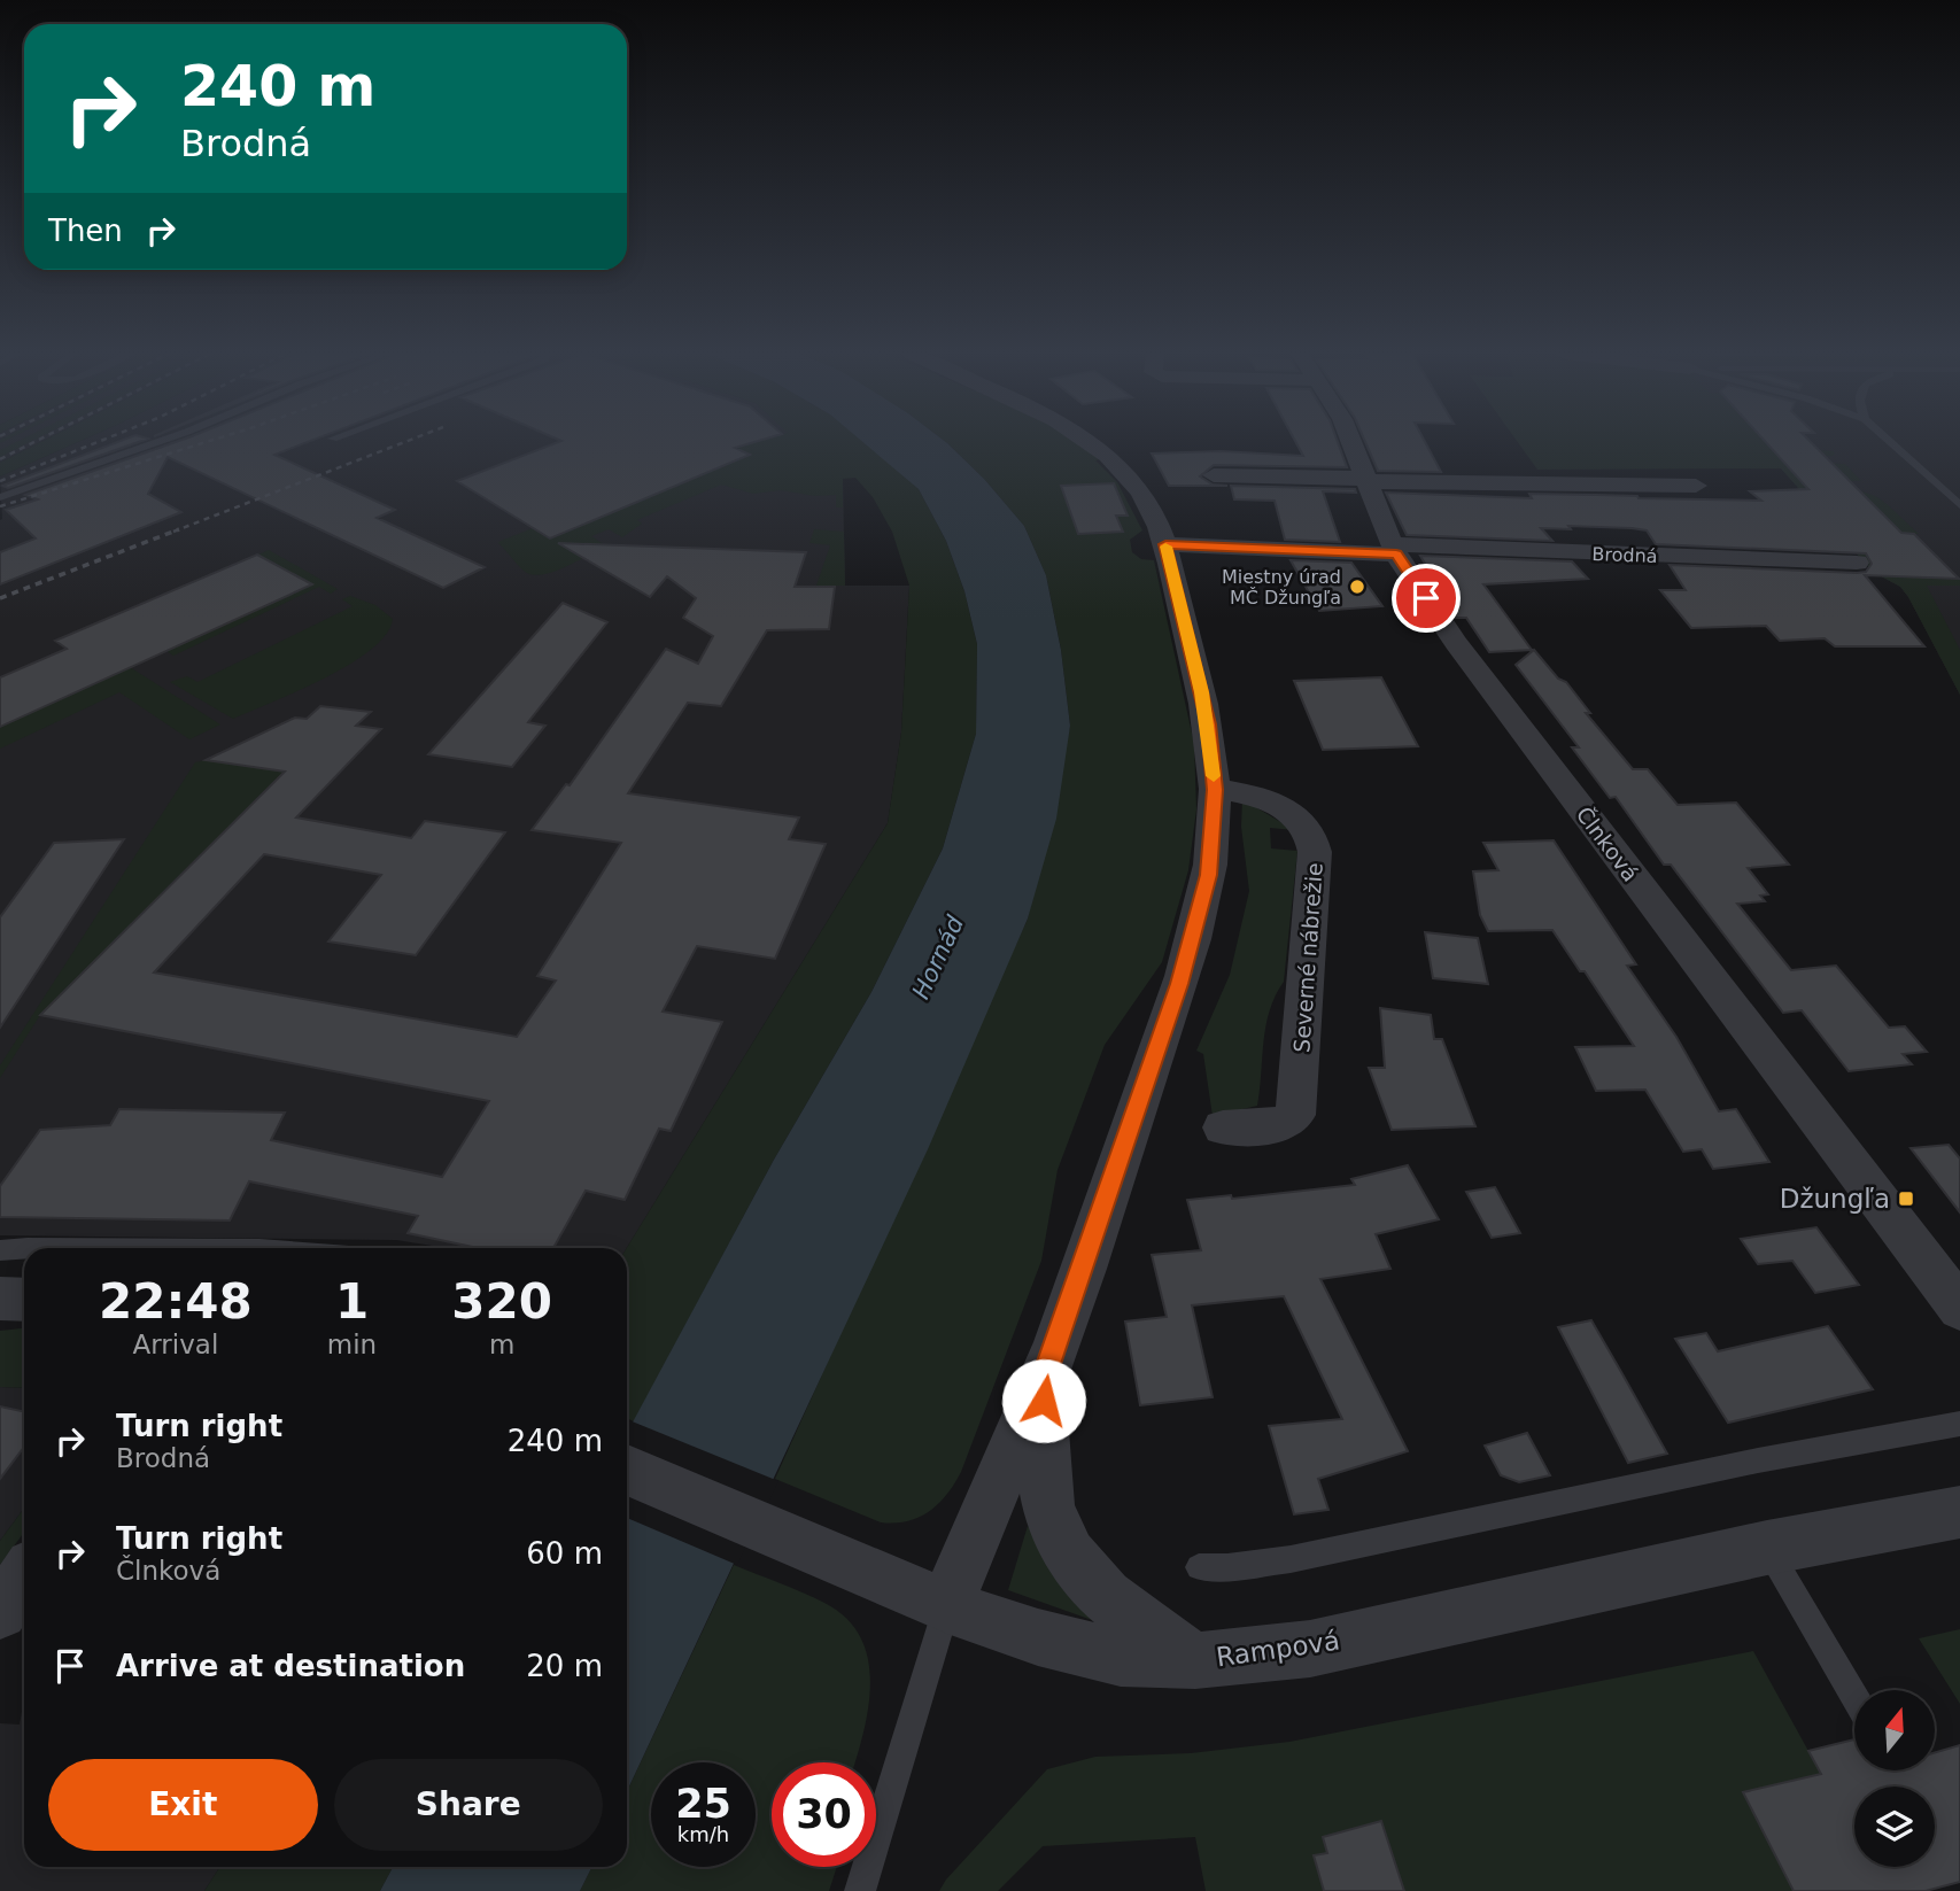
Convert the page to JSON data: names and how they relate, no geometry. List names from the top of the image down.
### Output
{
  "streets": {
    "street": [
      "Brodná",
      "Člnková",
      "Severné nábrežie",
      "Rampová"
    ]
  },
  "crossings": [
    ["Brodná", "Člnková"]
  ],
  "water": ["Hornád"],
  "places": {
    "other": ["Miestny úrad MČ Džungľa"],
    "transit": ["Džungľa"]
  },
  "north": "top",
  "page": {
    "turn": ["240 m", "Brodná"],
    "then": "Then",
    "eta": [
      "22:48",
      "Arrival",
      "1",
      "min",
      "320",
      "m"
    ],
    "list": [
      {
        "name": "Turn right",
        "note": "Brodná",
        "value": "240 m"
      },
      {
        "name": "Turn right",
        "note": "Člnková",
        "value": "60 m"
      },
      {
        "name": "Arrive at destination",
        "value": "20 m"
      }
    ],
    "buttons": ["Exit", "Share"],
    "speed": "25 km/h",
    "limit": "30"
  }
}
